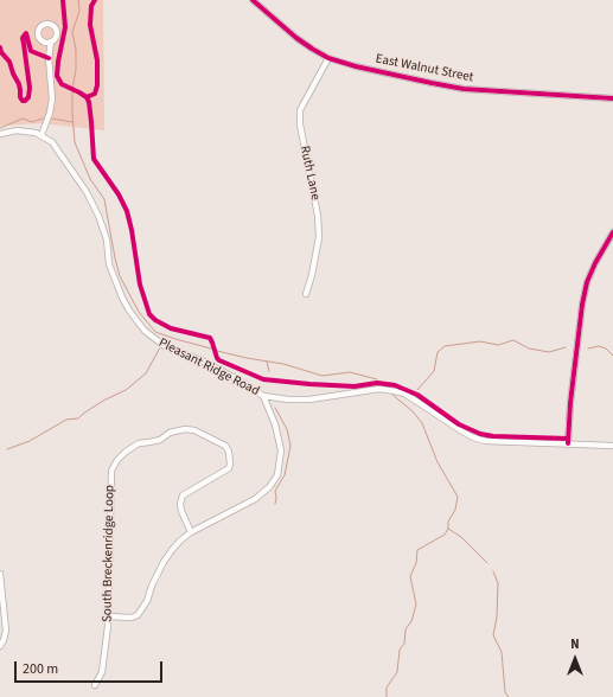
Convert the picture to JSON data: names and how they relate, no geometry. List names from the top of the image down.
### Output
{
  "streets": {
    "street": [
      "East Walnut Street",
      "Ruth Lane",
      "Pleasant Ridge Road",
      "South Breckenridge Loop"
    ]
  },
  "crossings": [
    ["East Walnut Street", "Ruth Lane"]
  ],
  "scale_bar": "200 m",
  "north": "top"
}
